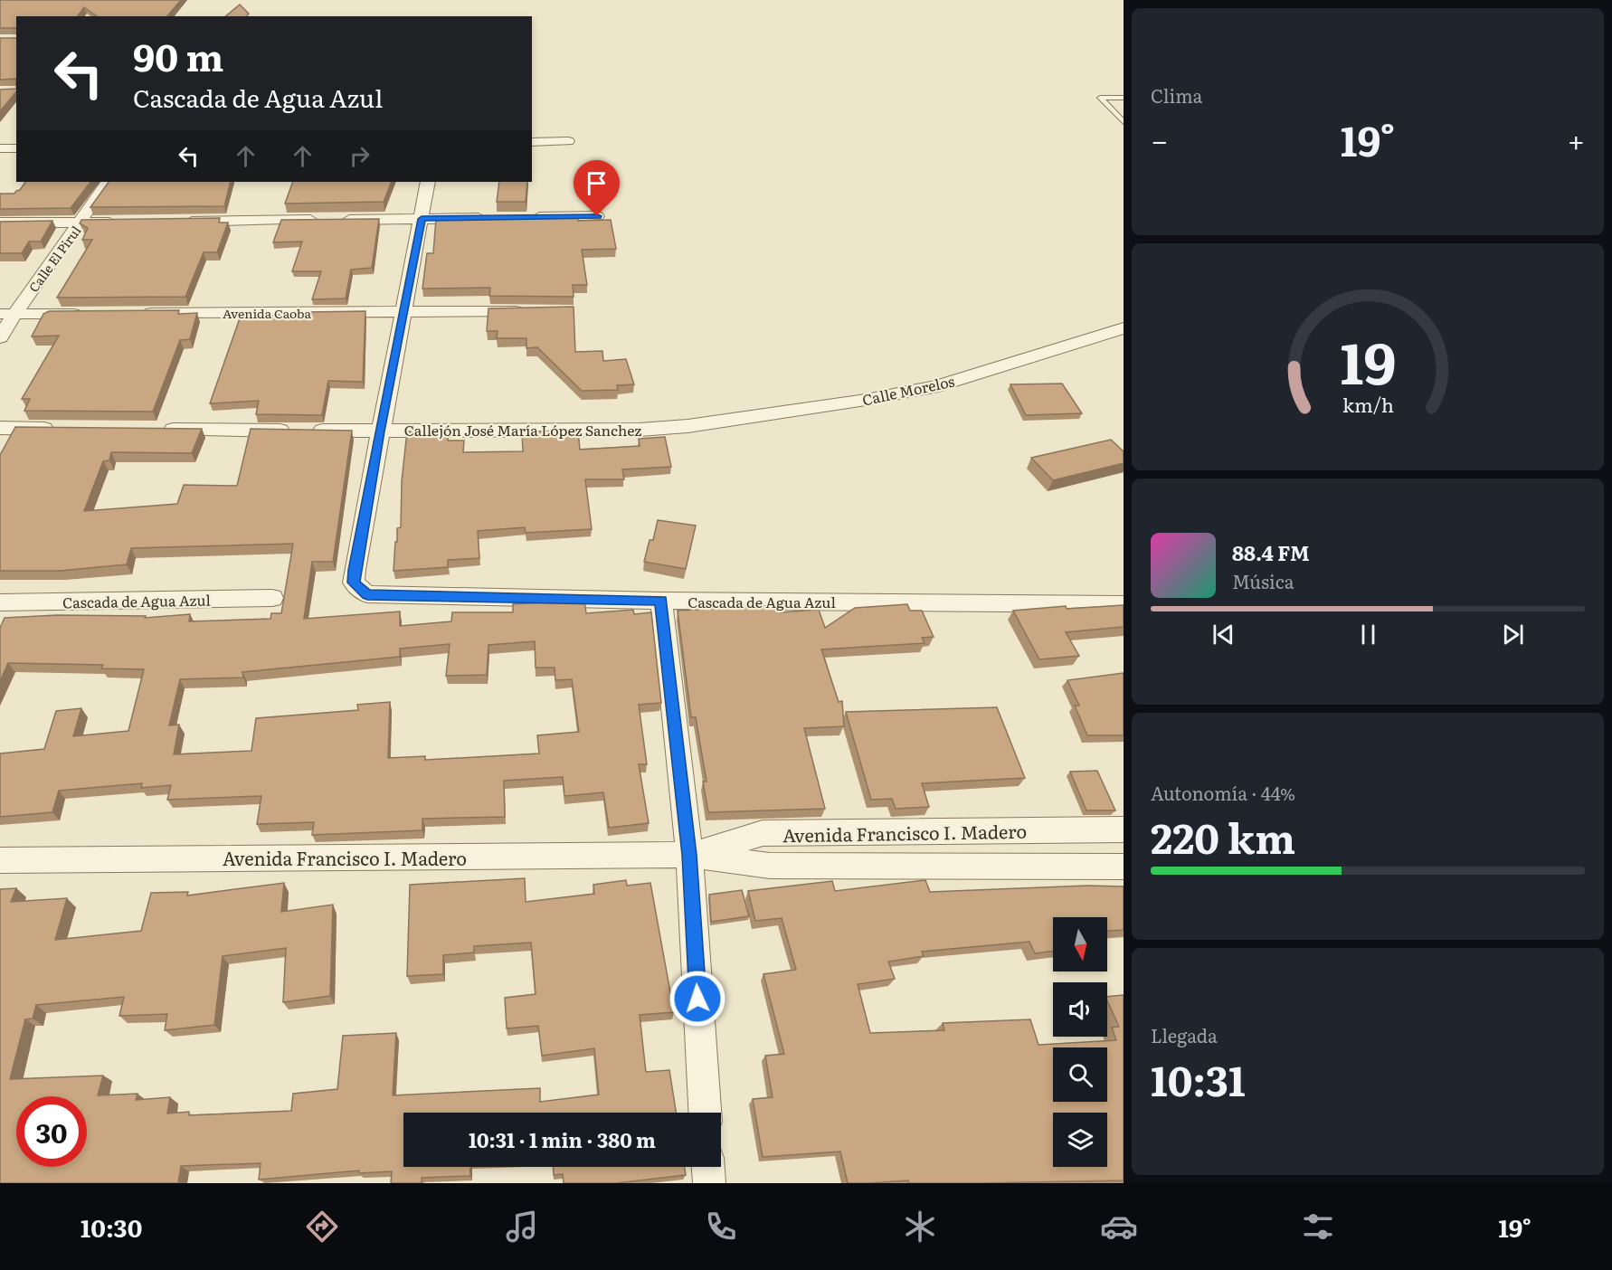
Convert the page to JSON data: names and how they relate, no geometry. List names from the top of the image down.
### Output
{
  "streets": {
    "street": [
      "Calle El Pirul",
      "Avenida Caoba",
      "Calle Morelos",
      "Callejón José María López Sanchez",
      "Cascada de Agua Azul",
      "Avenida Francisco I. Madero"
    ]
  },
  "crossings": [
    ["Calle Morelos", "Callejón José María López Sanchez"],
    ["Callejón José María López Sanchez", "Cascada de Agua Azul"]
  ],
  "north": "bottom",
  "page": {
    "tile": [
      "Clima",
      ["Autonomía · 44%", "220 km"],
      ["Llegada", "10:31"]
    ],
    "turn": ["90 m", "Cascada de Agua Azul"],
    "heat": ["−", "19°", "+"],
    "song": ["88.4 FM", "Música"],
    "limit": "30",
    "trip": "10:31 · 1 min · 380 m",
    "tabs": ["10:30", "19°"],
    "gauge": ["19", "km/h"]
  }
}
